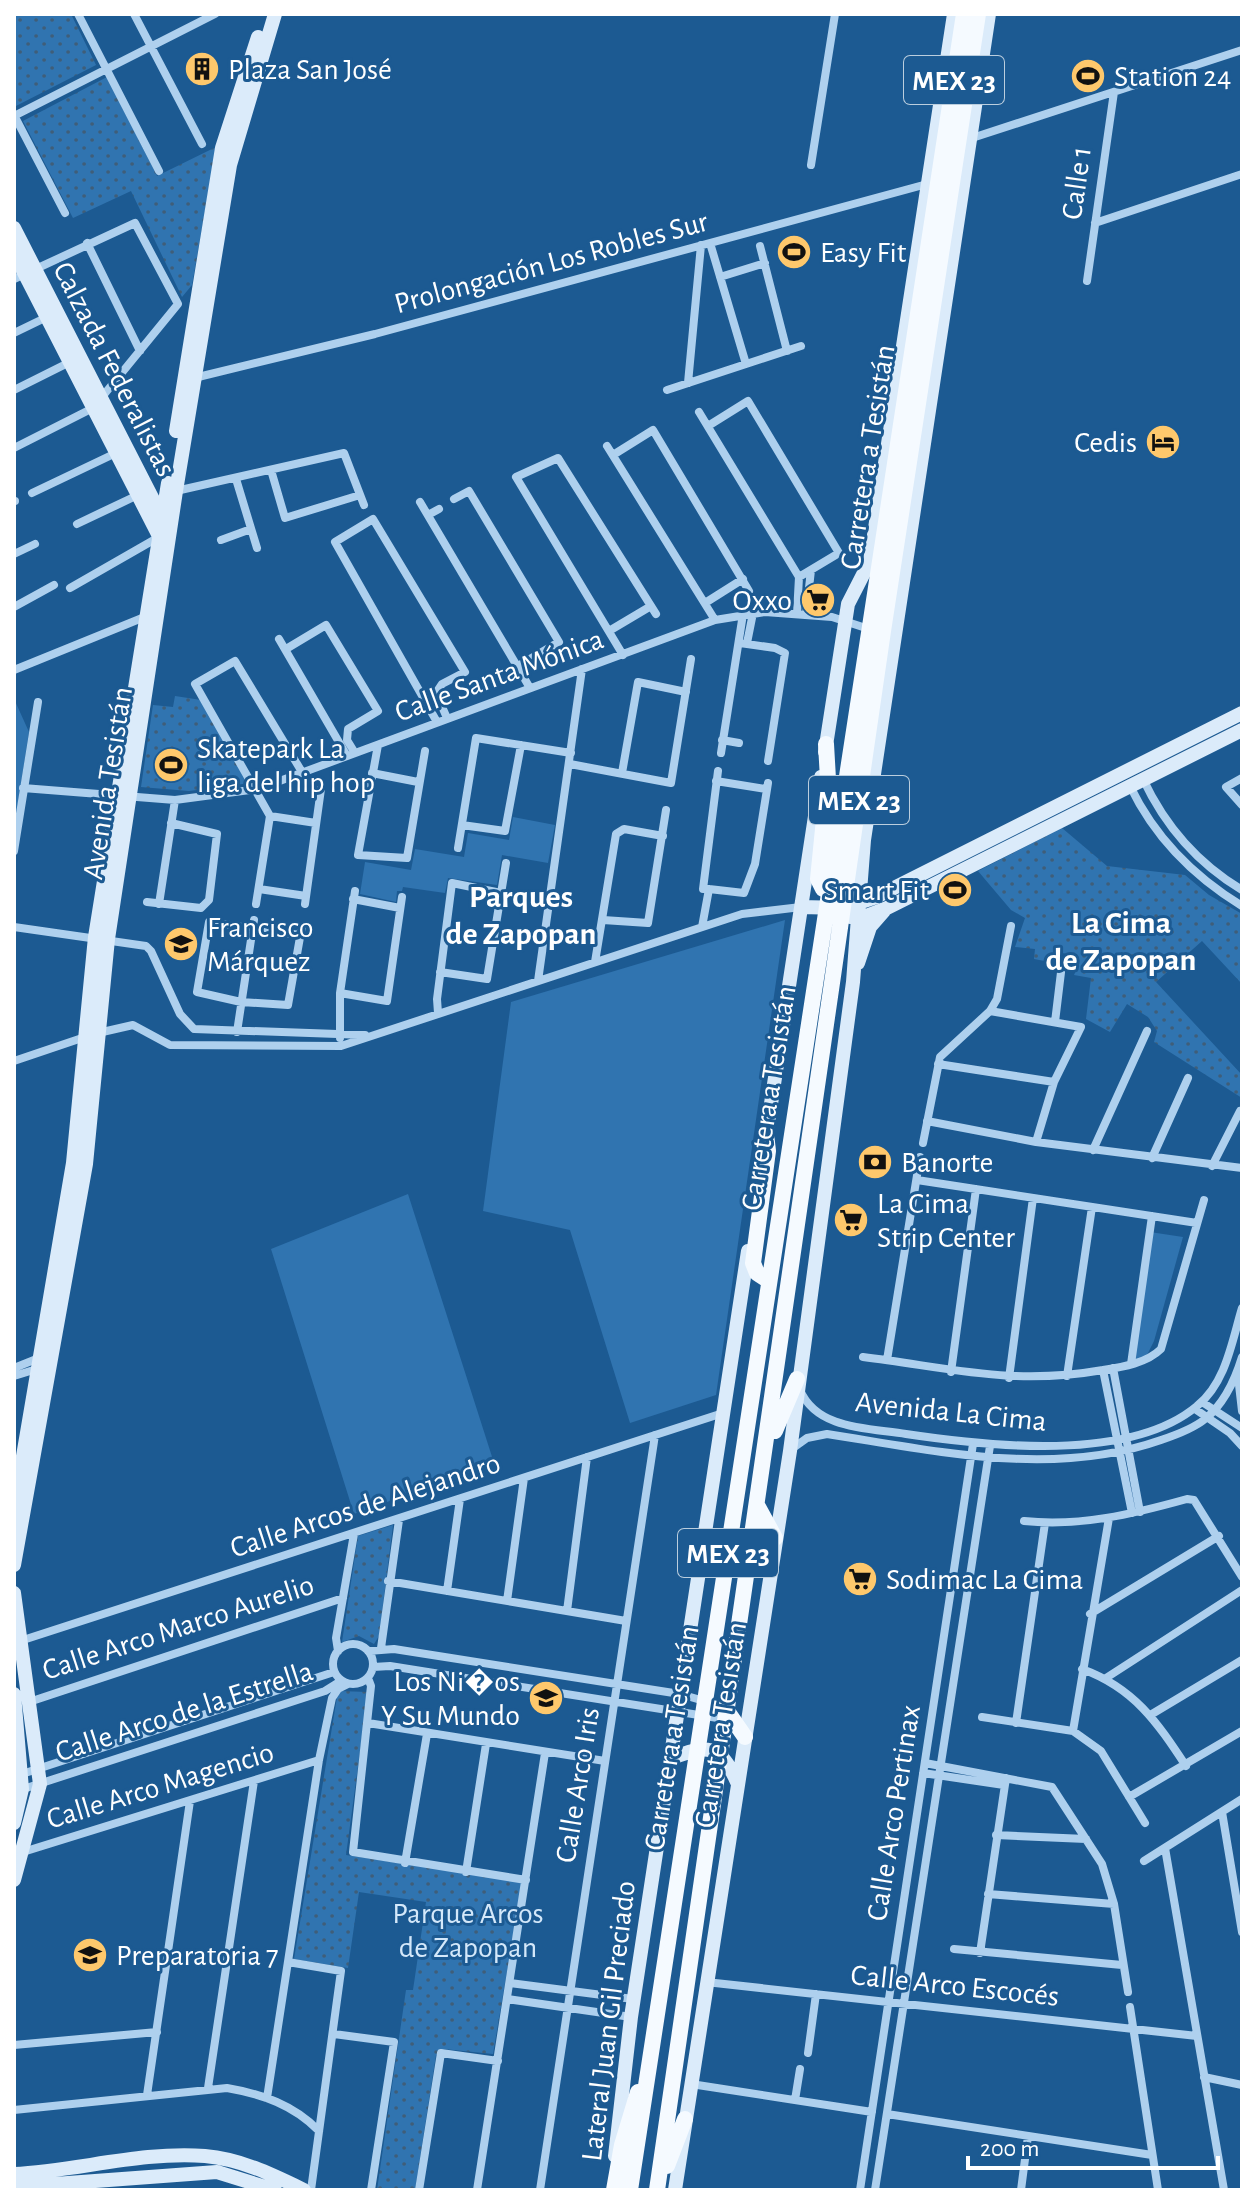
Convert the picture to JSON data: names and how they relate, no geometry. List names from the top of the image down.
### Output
{
  "streets": {
    "main road": ["MEX 23", "Carretera a Tesistán"],
    "street": [
      "Calle 1",
      "Prolongación Los Robles Sur",
      "Calzada Federalistas",
      "Calle Santa Mónica",
      "Avenida Tesistán",
      "Avenida La Cima",
      "Calle Arcos de Alejandro",
      "Calle Arco Marco Aurelio",
      "Calle Arco de la Estrella",
      "Carretera Tesistán",
      "Calle Arco Magencio",
      "Calle Arco Iris",
      "Calle Arco Pertinax",
      "Calle Arco Escocés",
      "Lateral Juan Gil Preciado"
    ]
  },
  "crossings": [
    ["Prolongación Los Robles Sur", "Avenida Tesistán"],
    ["Prolongación Los Robles Sur", "Lateral Juan Gil Preciado"],
    ["Calzada Federalistas", "Avenida Tesistán"],
    ["Carretera a Tesistán", "Calle Santa Mónica"],
    ["Carretera a Tesistán", "Lateral Juan Gil Preciado"],
    ["Calle Santa Mónica", "Avenida Tesistán"],
    ["Calle Santa Mónica", "Lateral Juan Gil Preciado"],
    ["Avenida La Cima", "Carretera Tesistán"],
    ["Avenida La Cima", "Calle Arco Pertinax"],
    ["Calle Arcos de Alejandro", "Calle Arco Iris"],
    ["Calle Arcos de Alejandro", "Lateral Juan Gil Preciado"],
    ["Carretera Tesistán", "Calle Arco Escocés"],
    ["Calle Arco Pertinax", "Calle Arco Escocés"]
  ],
  "districts": ["Parques de Zapopan", "La Cima de Zapopan"],
  "parks": ["Parque Arcos de Zapopan"],
  "places": {
    "building": ["Plaza San José"],
    "sports": [
      "Station 24",
      "Easy Fit",
      "Skatepark La liga del hip hop",
      "Smart Fit"
    ],
    "hotel": ["Cedis"],
    "supermarket": ["Oxxo", "La Cima Strip Center", "Sodimac La Cima"],
    "school or university": ["Francisco Márquez", "Los Ni�os Y Su Mundo", "Preparatoria 7"],
    "bank": ["Banorte"]
  },
  "scale_bar": "200 m"
}
